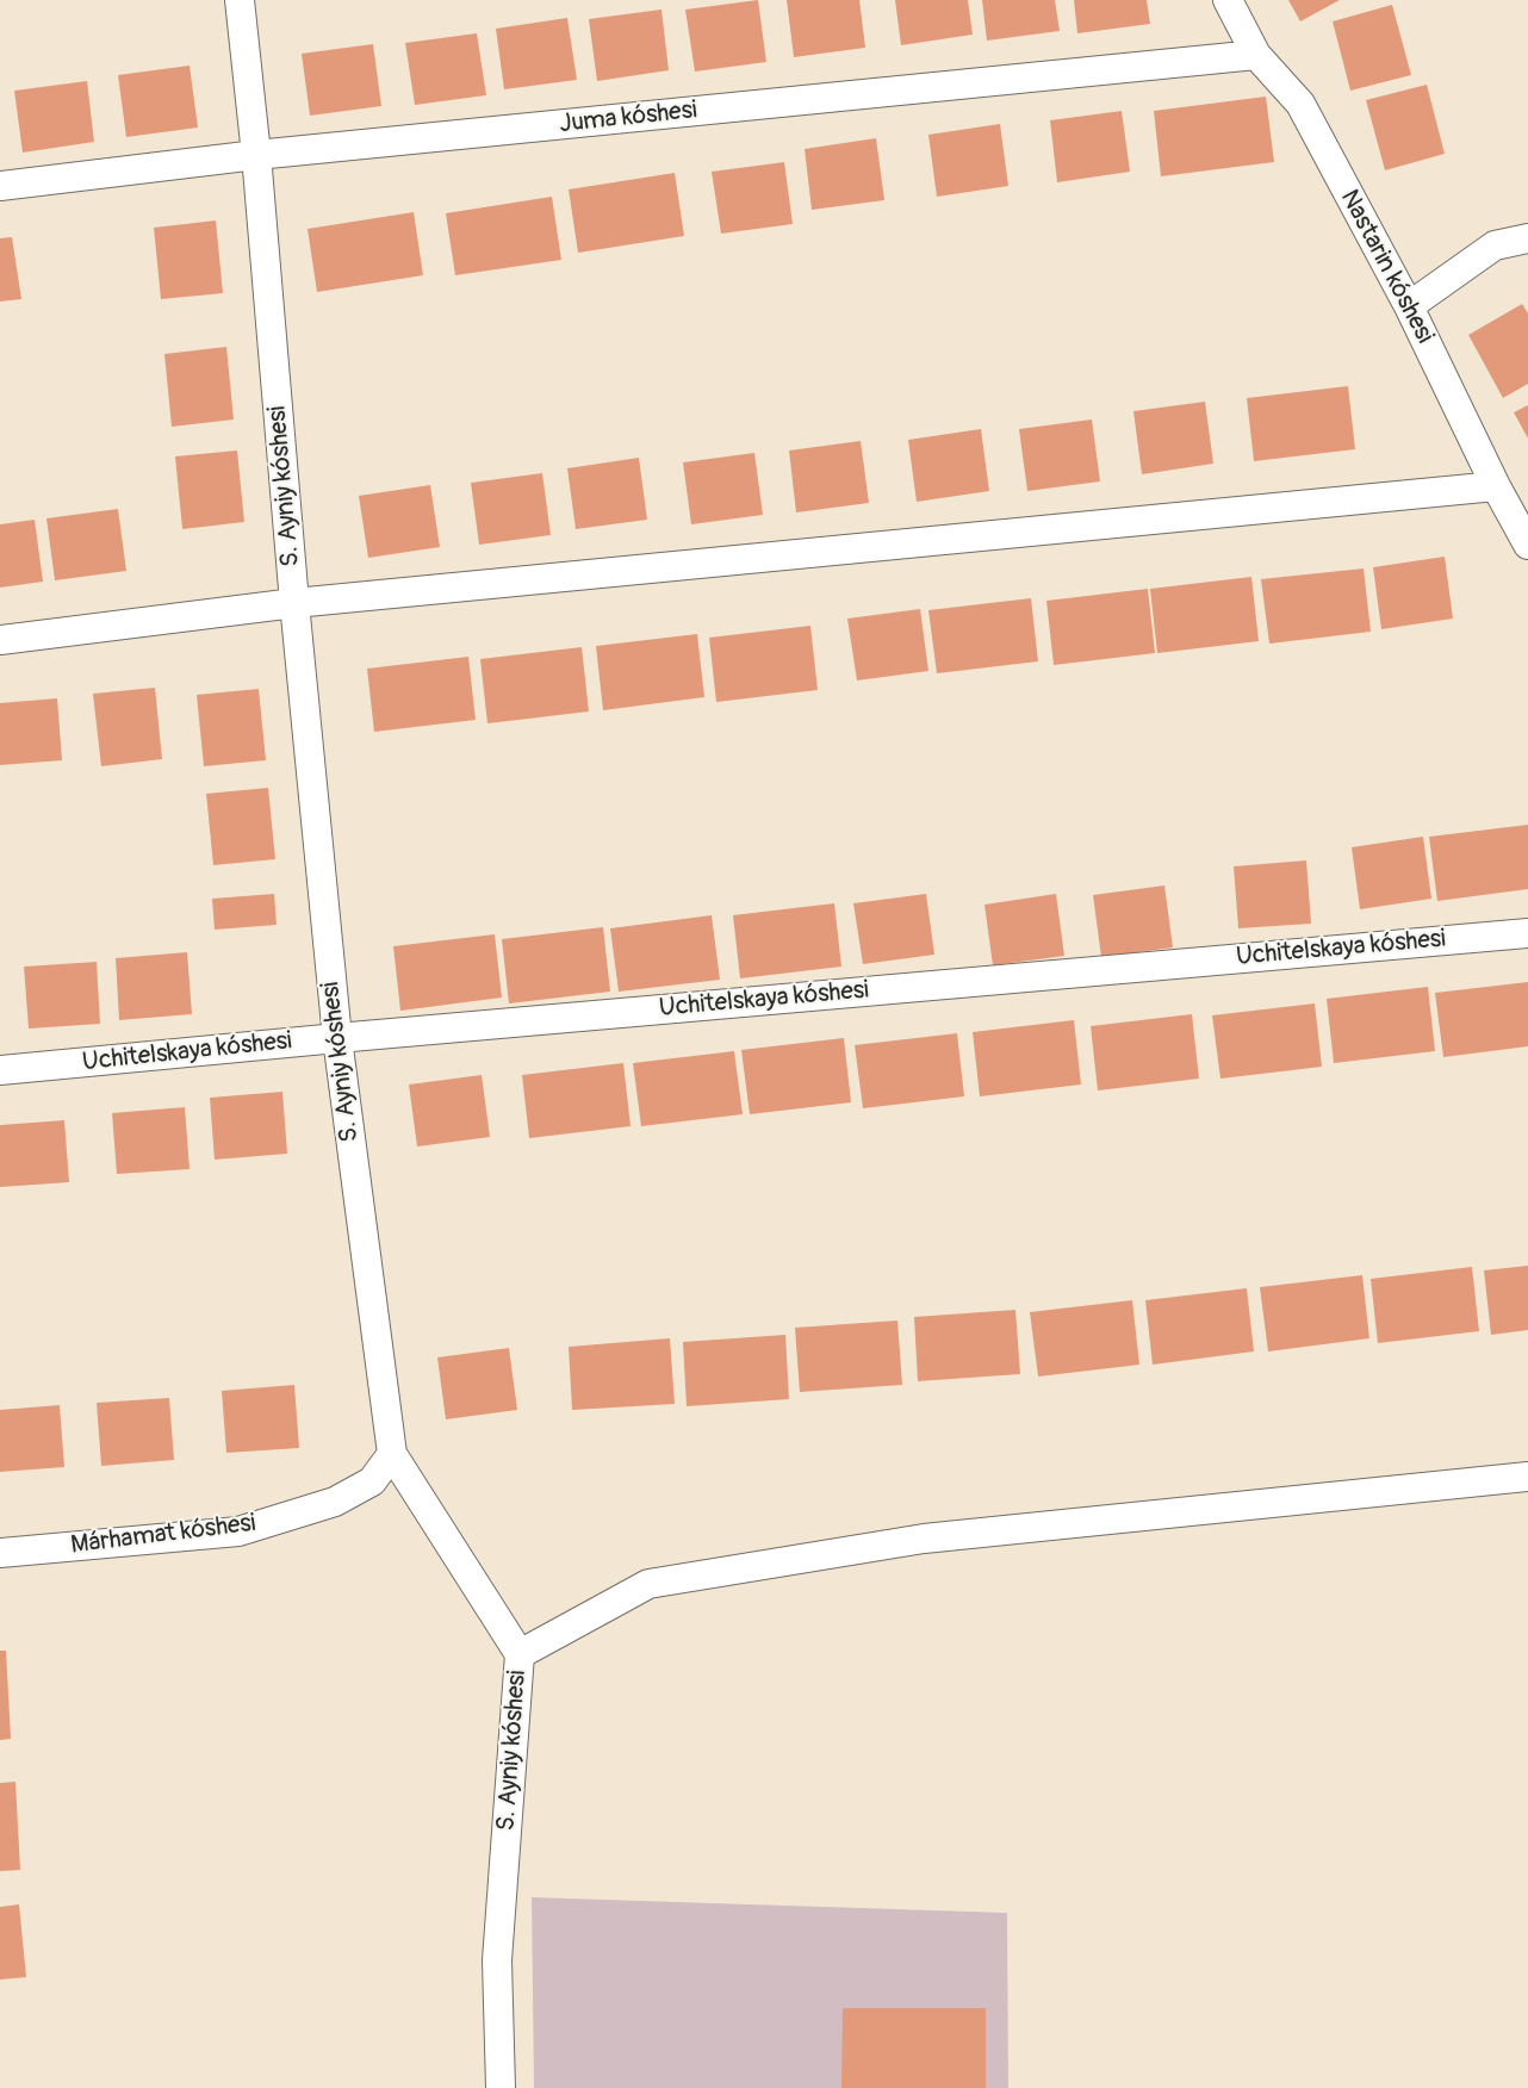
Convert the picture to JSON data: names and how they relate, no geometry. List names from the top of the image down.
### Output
{
  "streets": {
    "street": [
      "Juma kóshesi",
      "Nastarin kóshesi",
      "S. Ayniy kóshesi",
      "Uchitelskaya kóshesi",
      "Márhamat kóshesi"
    ]
  },
  "crossings": [
    ["Juma kóshesi", "Nastarin kóshesi"],
    ["Juma kóshesi", "S. Ayniy kóshesi"],
    ["S. Ayniy kóshesi", "Uchitelskaya kóshesi"],
    ["S. Ayniy kóshesi", "Márhamat kóshesi"]
  ]
}
